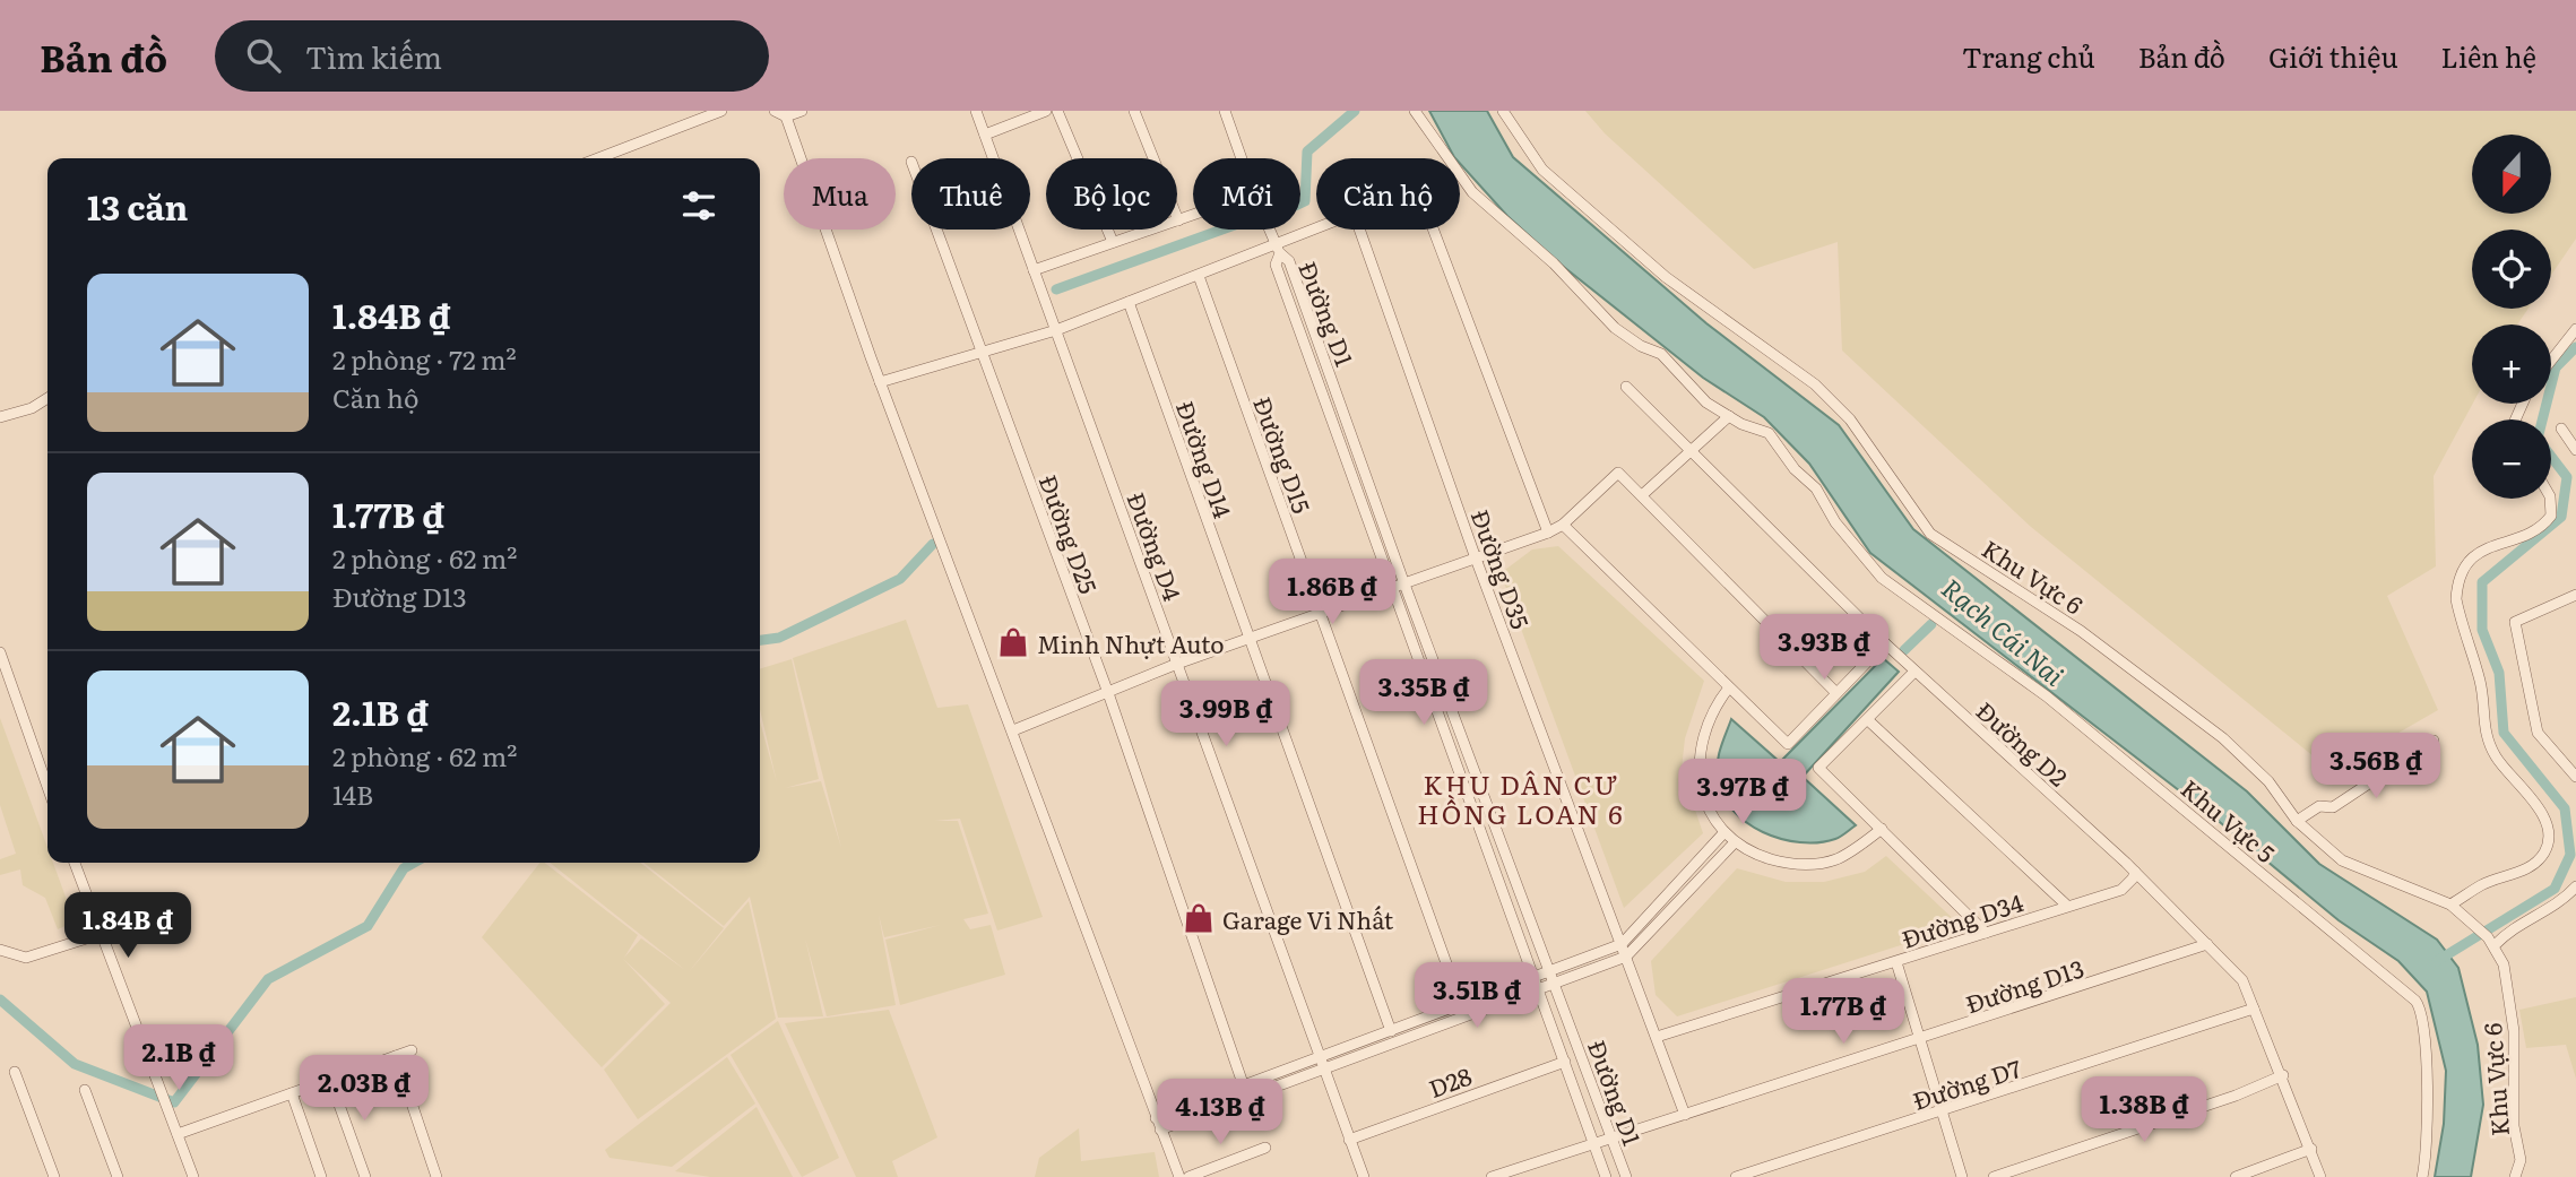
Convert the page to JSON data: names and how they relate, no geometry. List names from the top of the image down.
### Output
{
  "streets": {
    "street": [
      "Đường D1",
      "Đường D15",
      "Đường D14",
      "Đường D25",
      "Đường D4",
      "Đường D35",
      "Khu Vực 6",
      "Đường D2",
      "Khu Vực 5",
      "Đường D34",
      "Đường D13",
      "D28",
      "Đường D7"
    ]
  },
  "crossings": [
    ["Đường D1", "Đường D13"],
    ["Đường D1", "D28"],
    ["Đường D4", "D28"],
    ["Đường D35", "Đường D34"],
    ["Đường D35", "Đường D13"],
    ["Đường D2", "Đường D34"],
    ["Đường D2", "Đường D13"],
    ["Đường D2", "Đường D7"]
  ],
  "districts": ["KHU DÂN CƯ HỒNG LOAN 6"],
  "water": ["Rạch Cái Nai"],
  "places": {
    "shop": ["Minh Nhựt Auto", "Garage Vi Nhất"]
  },
  "north": "bottom",
  "page": {
    "header": "Bản đồ",
    "search": "Tìm kiếm",
    "nav": [
      "Trang chủ",
      "Bản đồ",
      "Giới thiệu",
      "Liên hệ"
    ],
    "map_buttons": ["+", "−"],
    "chip": [
      "Mua",
      "Thuê",
      "Bộ lọc",
      "Mới",
      "Căn hộ"
    ],
    "heading": "13 căn",
    "list": [
      {
        "name": "1.84B ₫",
        "note": "2 phòng · 72 m² · Căn hộ"
      },
      {
        "name": "1.77B ₫",
        "note": "2 phòng · 62 m² · Đường D13"
      },
      {
        "name": "2.1B ₫",
        "note": "2 phòng · 62 m² · 14B"
      }
    ],
    "price": [
      "1.86B ₫",
      "3.93B ₫",
      "3.35B ₫",
      "3.99B ₫",
      "3.56B ₫",
      "3.97B ₫",
      "1.84B ₫",
      "3.51B ₫",
      "1.77B ₫",
      "2.1B ₫",
      "2.03B ₫",
      "1.38B ₫",
      "4.13B ₫"
    ]
  }
}
